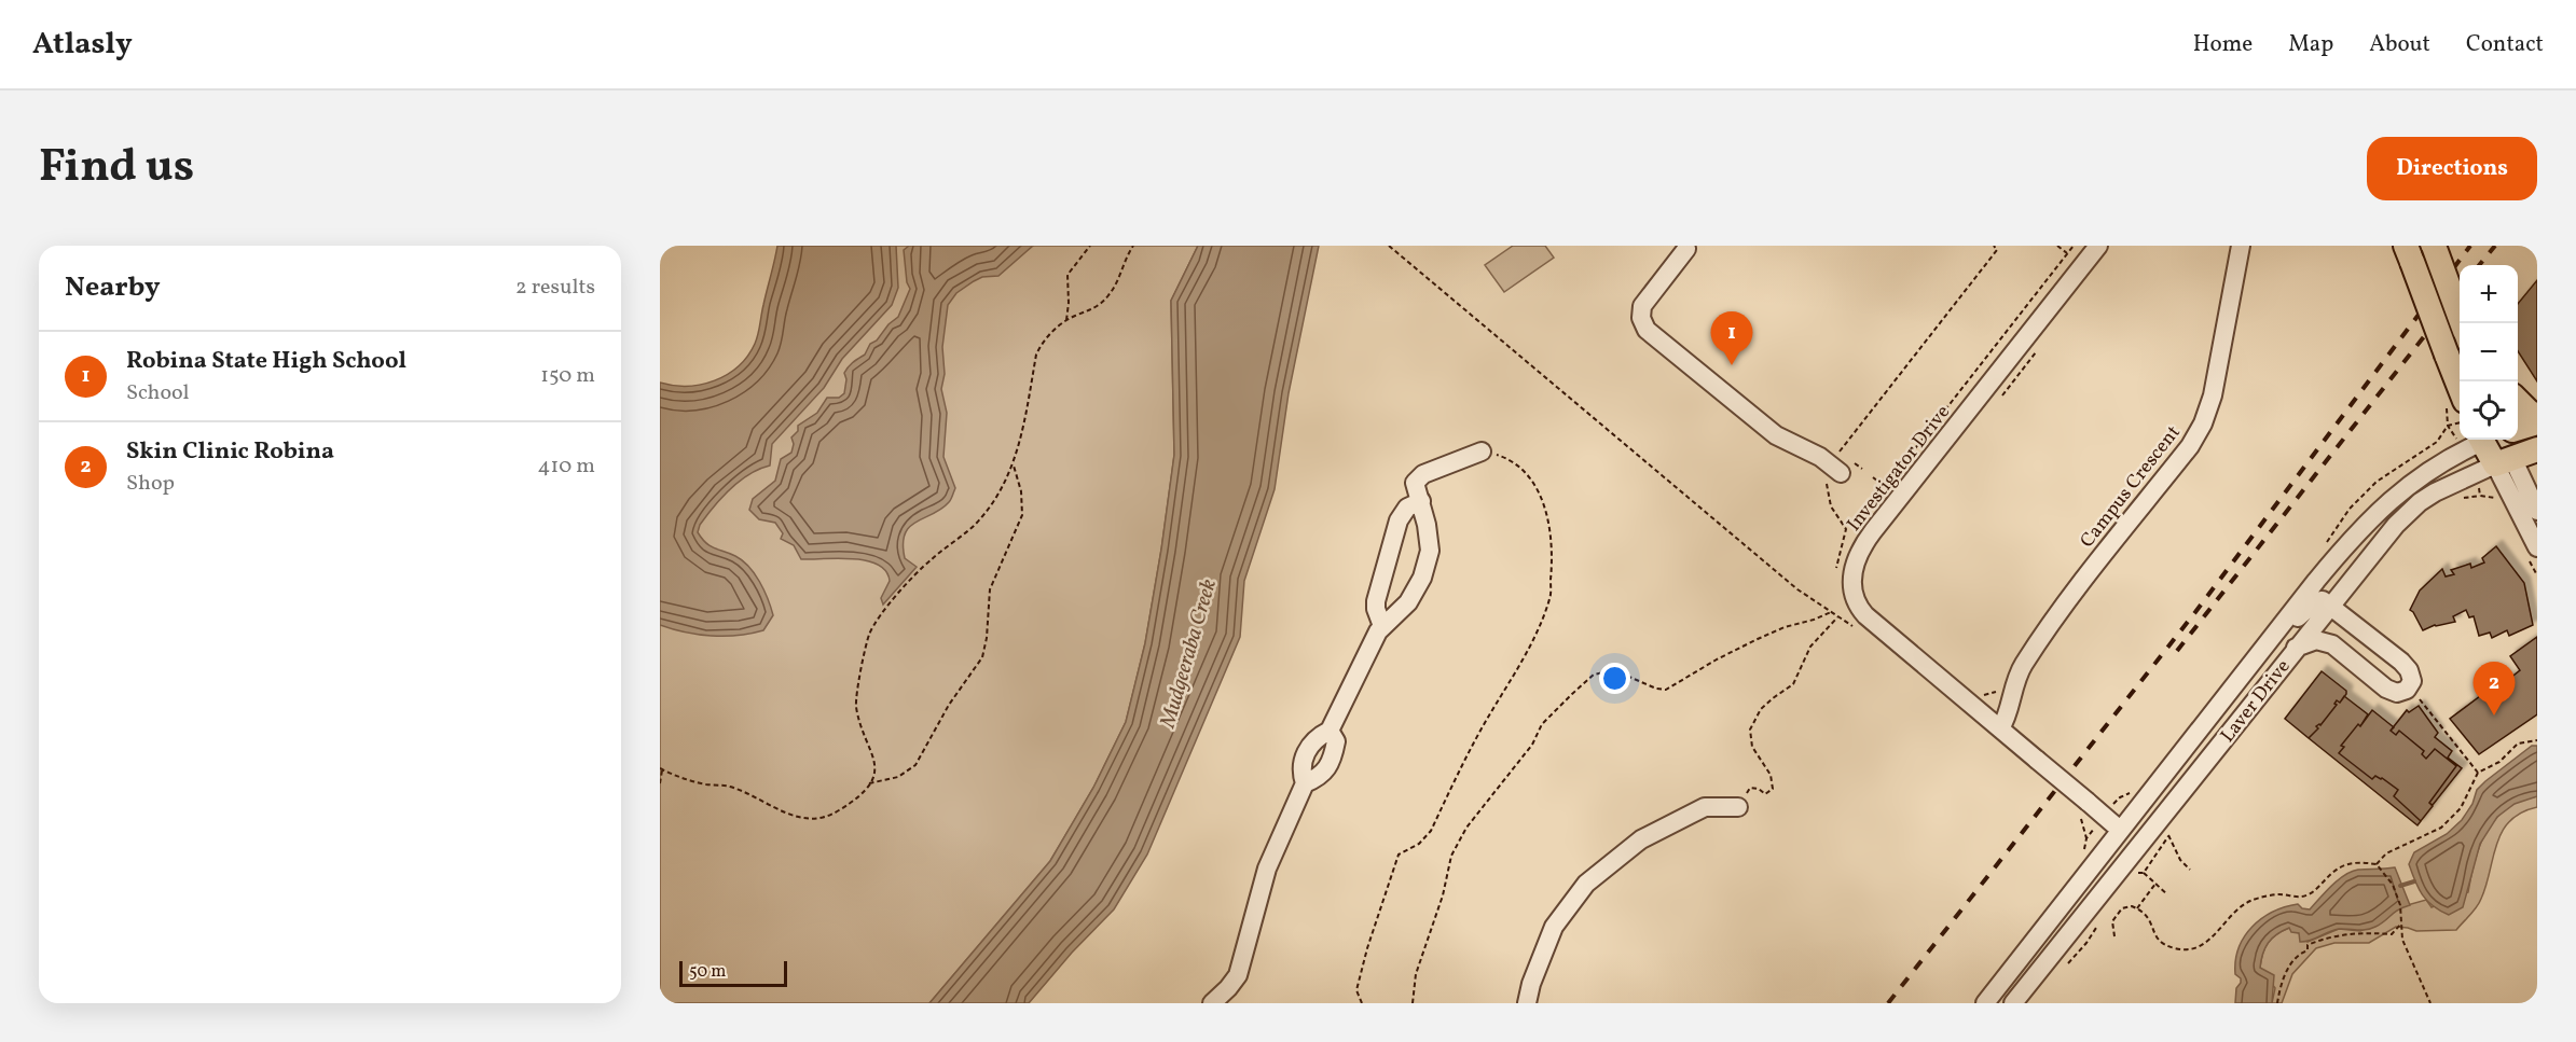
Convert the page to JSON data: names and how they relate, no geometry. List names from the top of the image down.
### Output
{
  "streets": {
    "main road": ["Laver Drive"],
    "street": ["Investigator Drive", "Campus Crescent"]
  },
  "crossings": [
    ["Investigator Drive", "Campus Crescent"],
    ["Investigator Drive", "Laver Drive"]
  ],
  "water": ["Mudgeeraba Creek"],
  "scale_bar": "50 m",
  "page": {
    "header": "Atlasly",
    "nav": [
      "Home",
      "Map",
      "About",
      "Contact"
    ],
    "title": "Find us",
    "buttons": "Directions",
    "heading": ["Nearby", "2 results"],
    "map_buttons": ["+", "−"],
    "pins": ["1", "2"],
    "list": [
      {
        "mark": "1",
        "name": "Robina State High School",
        "note": "School",
        "value": "150 m"
      },
      {
        "mark": "2",
        "name": "Skin Clinic Robina",
        "note": "Shop",
        "value": "410 m"
      }
    ],
    "scale": "50 m"
  }
}
